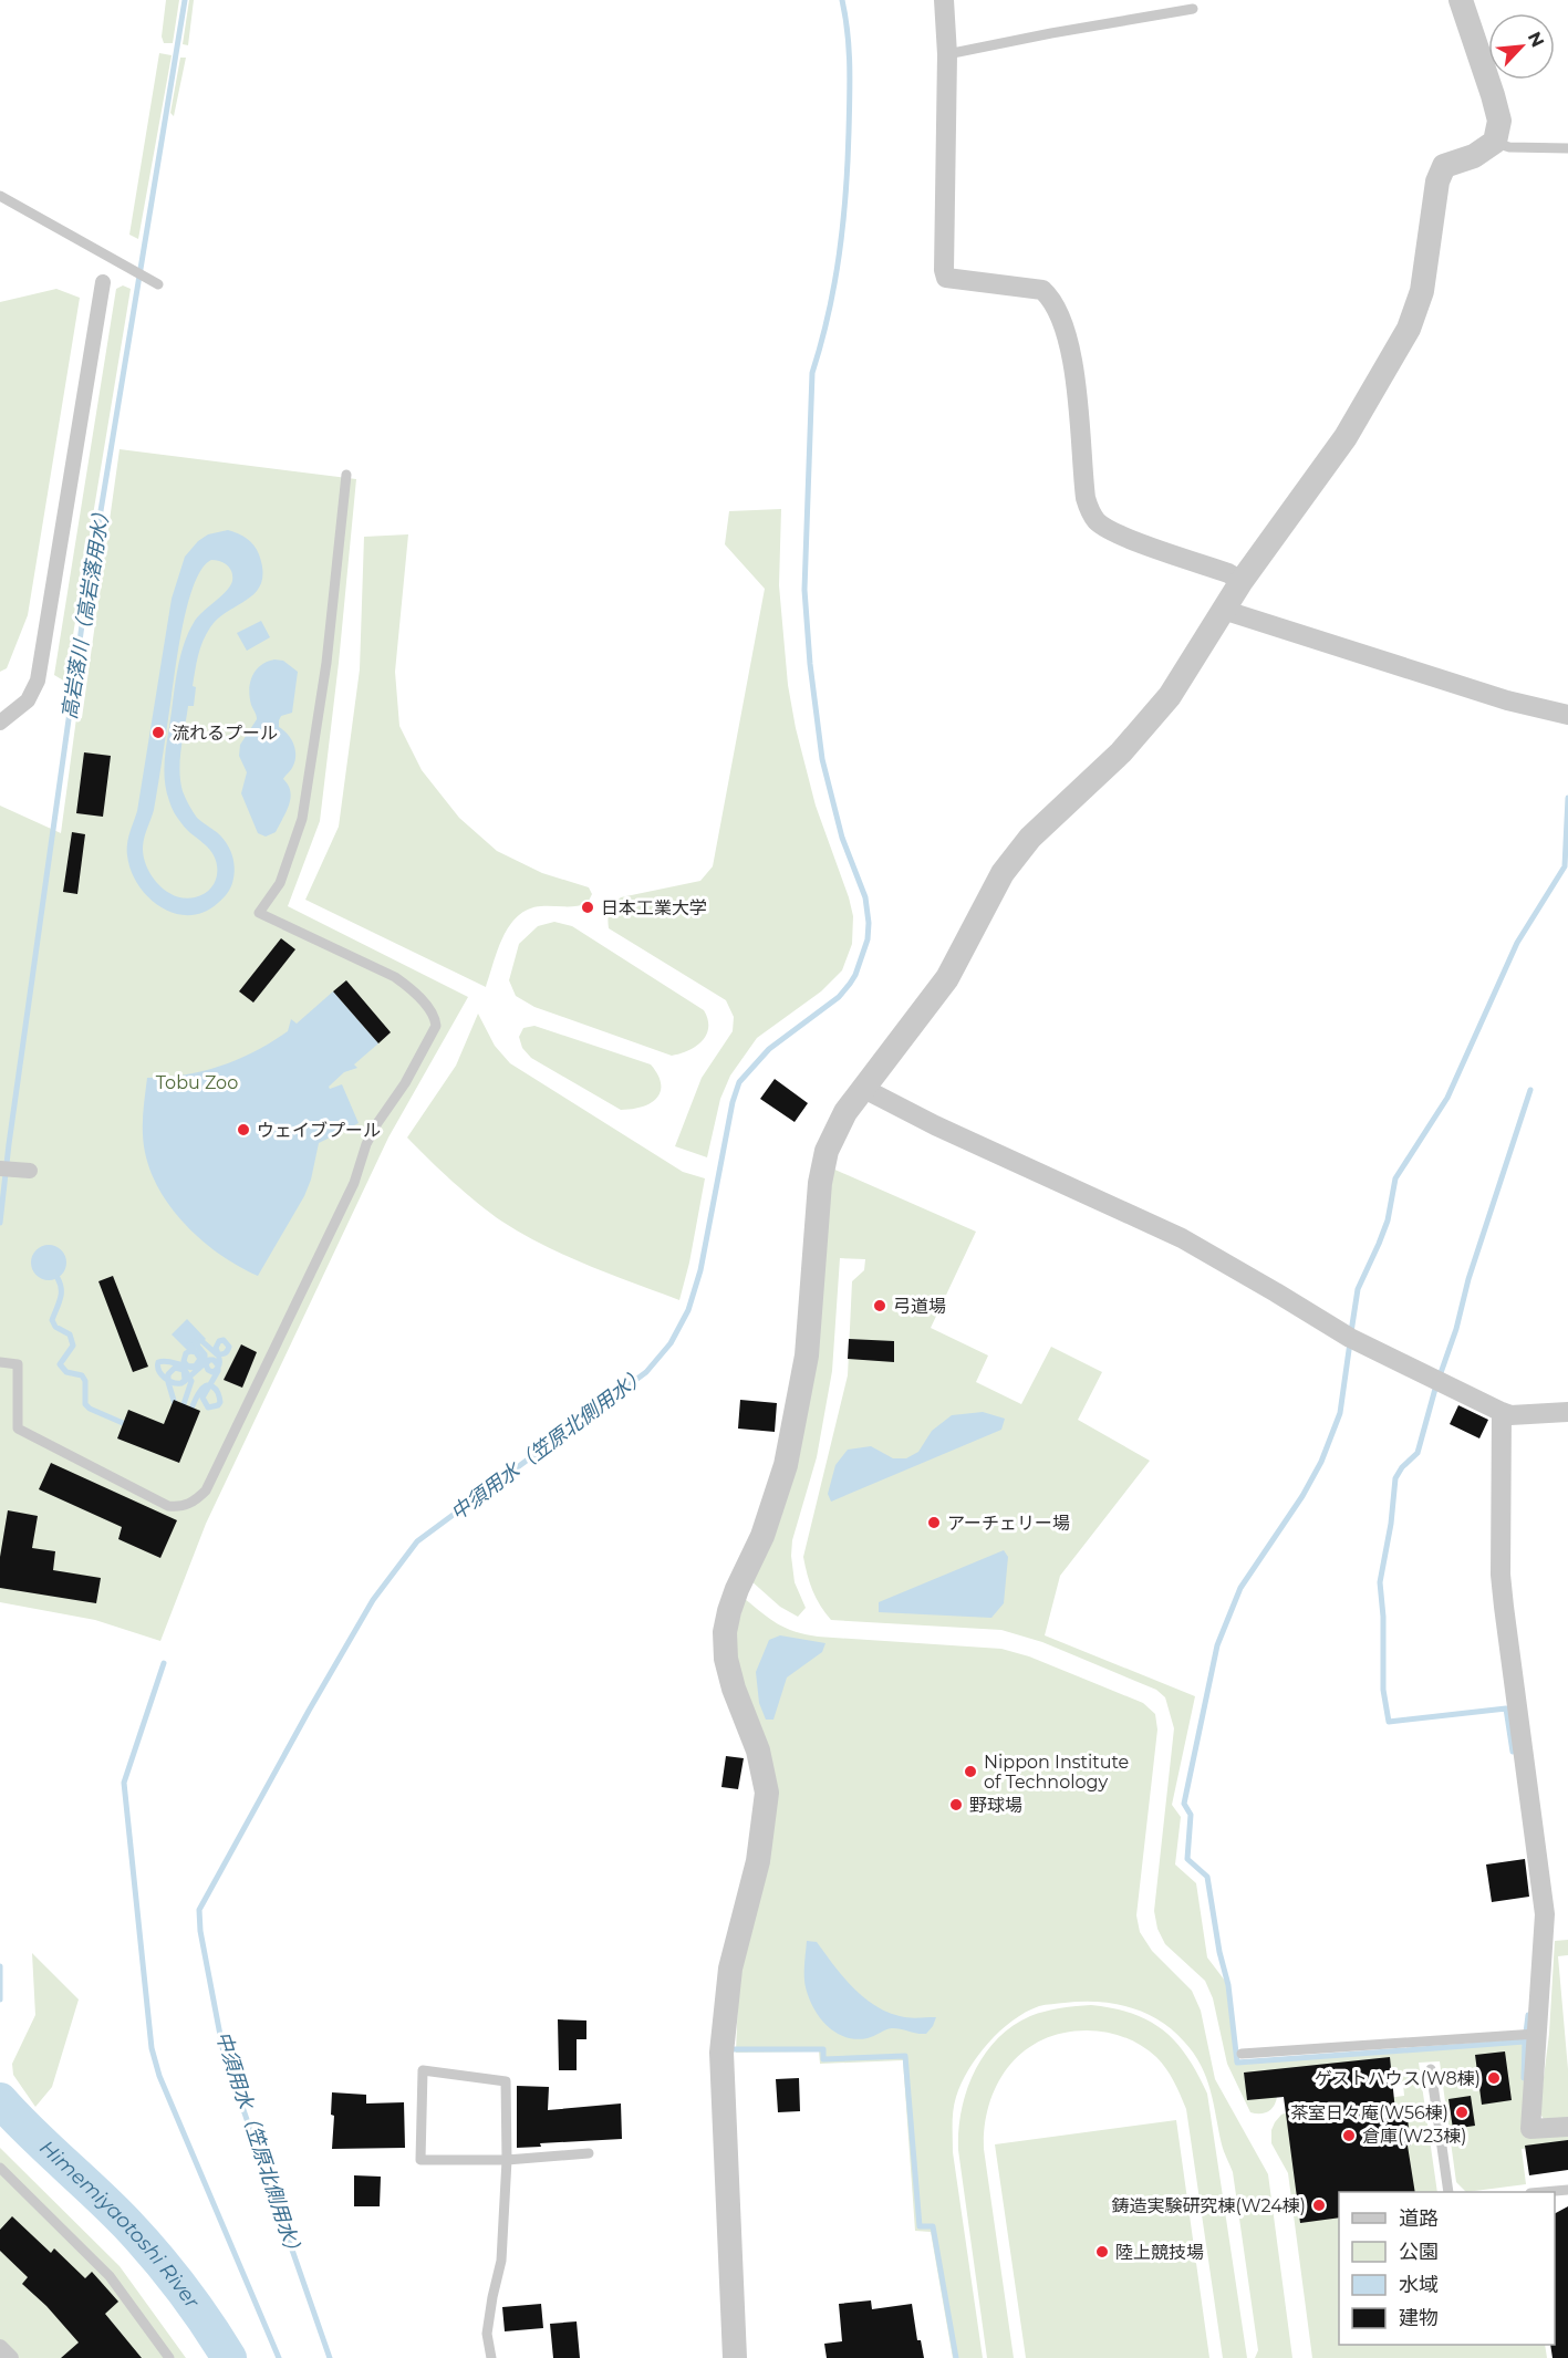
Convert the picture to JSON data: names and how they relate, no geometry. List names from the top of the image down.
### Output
{
  "water": ["高岩落川（高岩落用水）", "中須用水（笠原北側用水）", "Himemiyaotoshi River"],
  "parks": ["Tobu Zoo"],
  "places": [
    "流れるプール",
    "日本工業大学",
    "ウェイブプール",
    "弓道場",
    "アーチェリー場",
    "Nippon Institute of Technology",
    "野球場",
    "ゲストハウス(W8棟)",
    "茶室日々庵(W56棟)",
    "倉庫(W23棟)",
    "鋳造実験研究棟(W24棟)",
    "陸上競技場"
  ],
  "legend": [
    "道路",
    "公園",
    "水域",
    "建物"
  ],
  "north": "top right"
}
